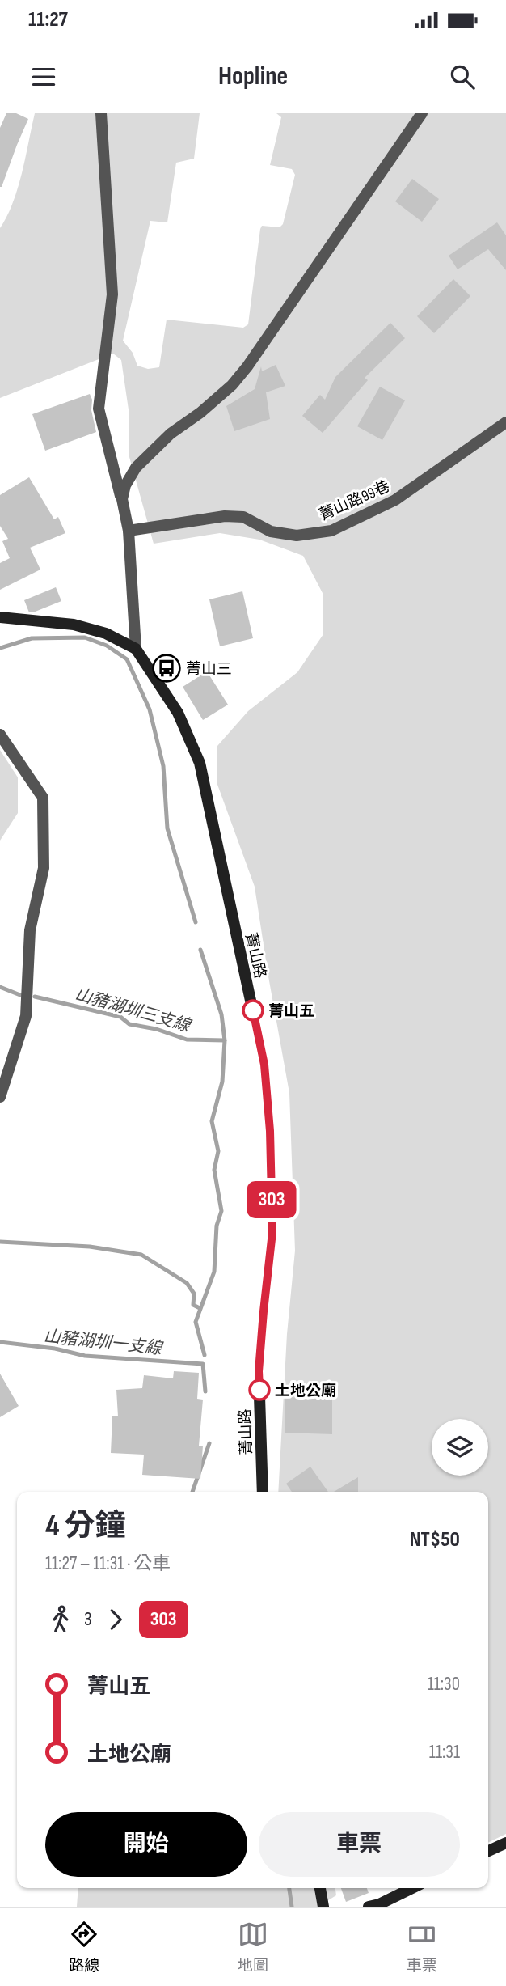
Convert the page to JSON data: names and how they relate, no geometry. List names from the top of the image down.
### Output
{
  "streets": {
    "street": ["菁山路99巷", "菁山路"]
  },
  "water": ["山豬湖圳三支線", "山豬湖圳一支線"],
  "places": {
    "bus stop": ["菁山三"],
    "other": ["菁山五", "土地公廟"]
  },
  "lines": ["bus line 303"],
  "page": {
    "status": "11:27",
    "header": "Hopline",
    "on_map": "303",
    "heading": ["4 分鐘", "11:27 – 11:31 · 公車", "NT$50"],
    "legs": ["3", "303"],
    "list": [
      {
        "name": "菁山五",
        "value": "11:30"
      },
      {
        "name": "土地公廟",
        "value": "11:31"
      }
    ],
    "buttons": ["開始", "車票"],
    "tabs": ["路線", "地圖", "車票"]
  }
}
